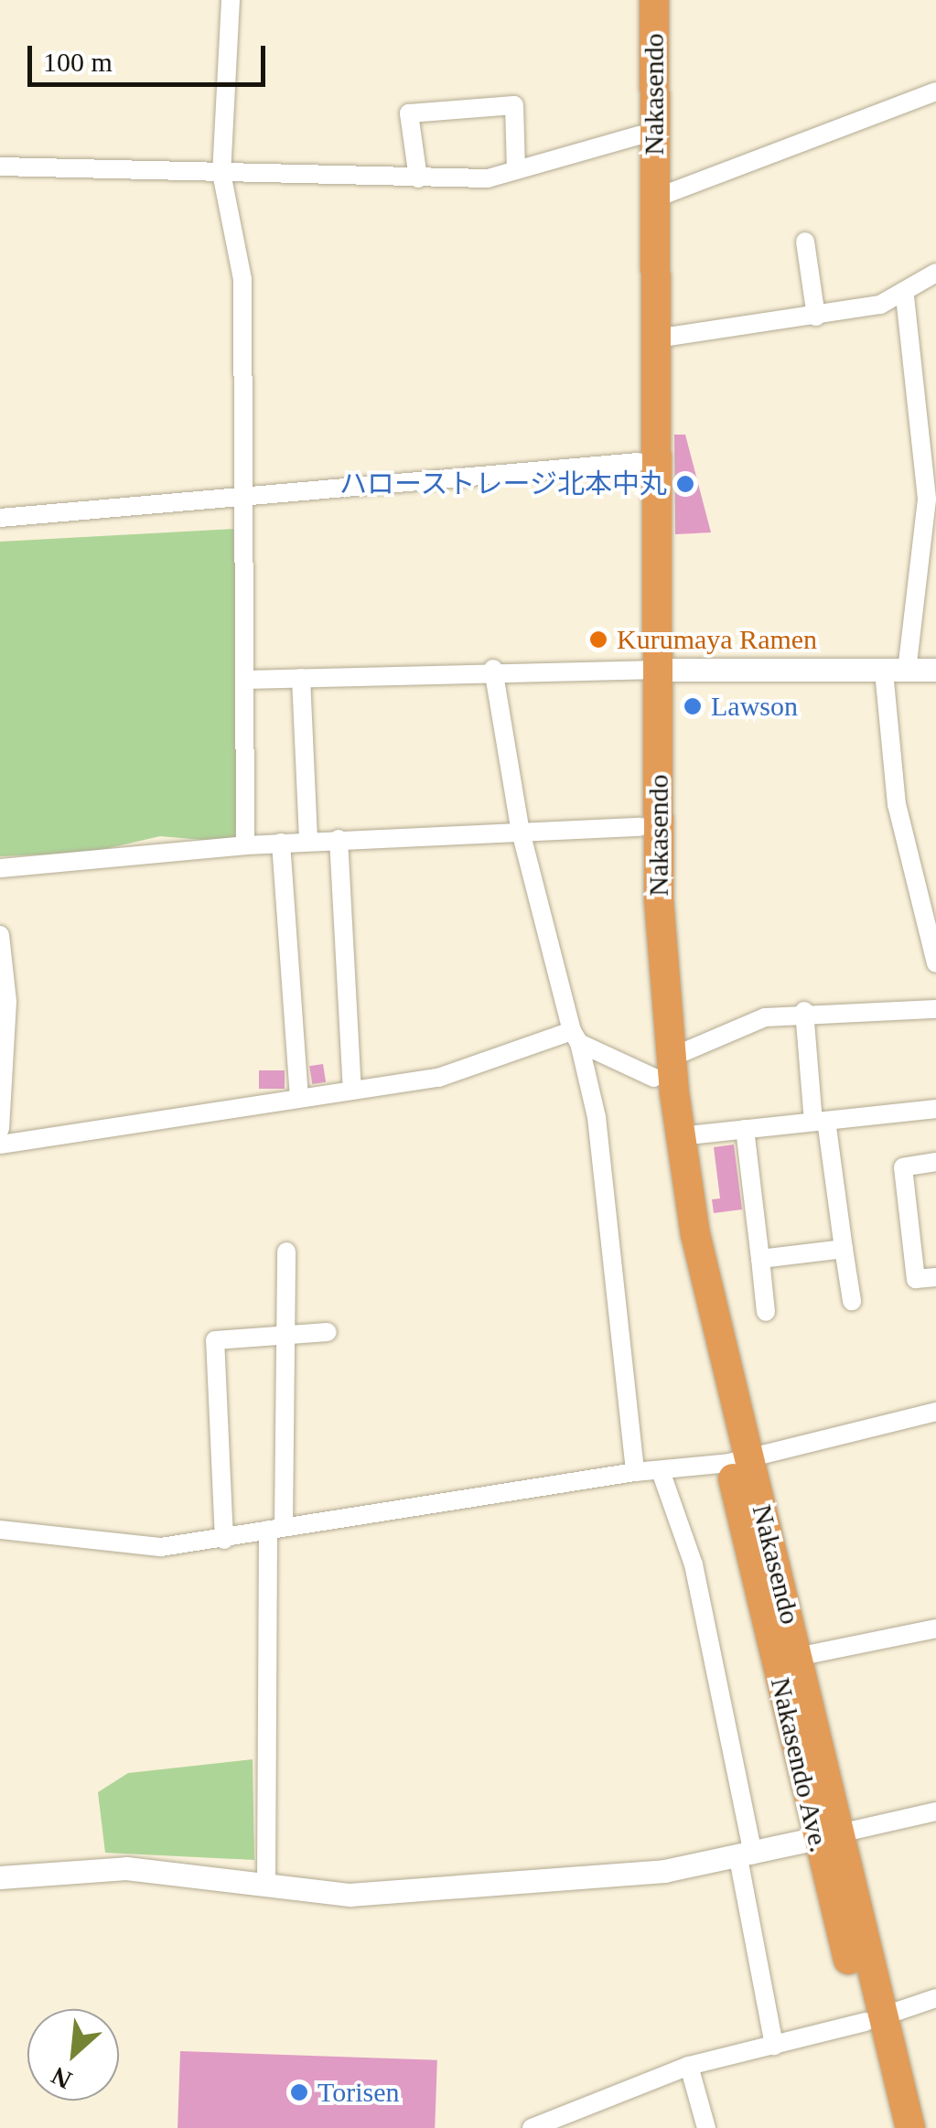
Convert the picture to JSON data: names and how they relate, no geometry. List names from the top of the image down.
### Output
{
  "streets": {
    "highway": ["Nakasendo", "Nakasendo Ave."]
  },
  "crossings": [
    ["Nakasendo", "Nakasendo Ave."]
  ],
  "places": [
    "ハローストレージ北本中丸",
    "Kurumaya Ramen",
    "Lawson",
    "Torisen"
  ],
  "scale_bar": "100 m",
  "north": "bottom left"
}
